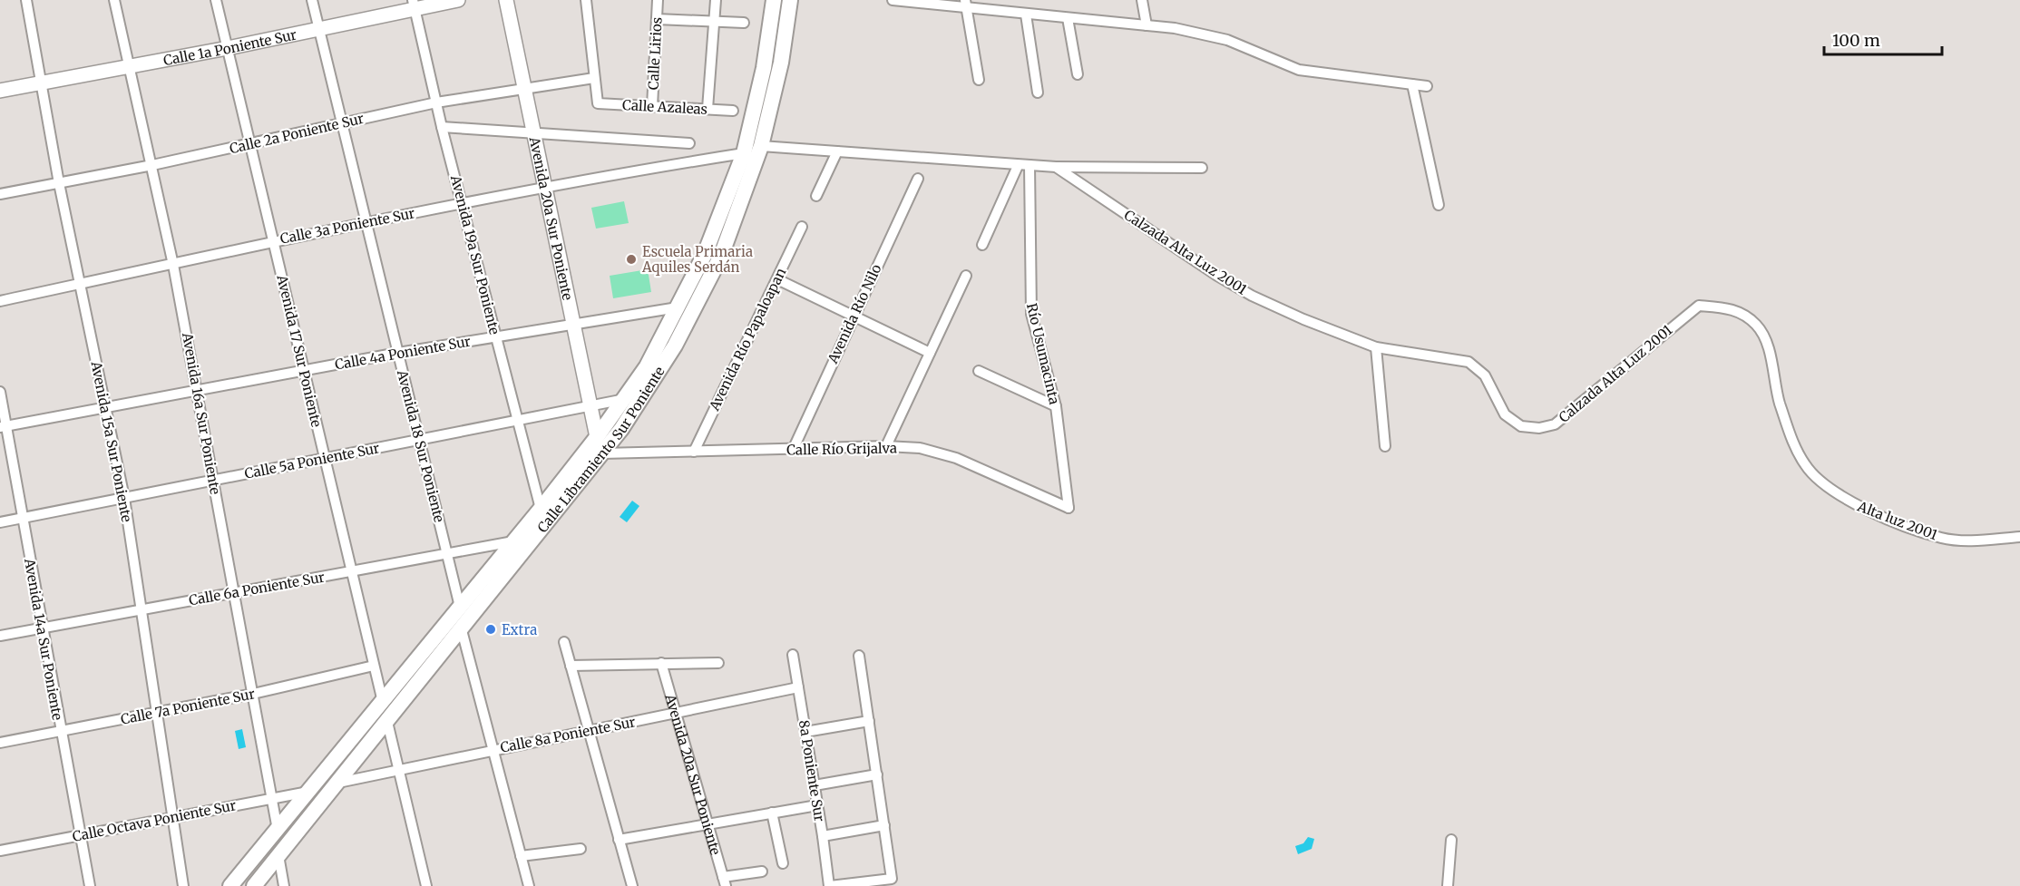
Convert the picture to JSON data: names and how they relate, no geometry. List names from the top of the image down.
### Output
{
  "streets": {
    "main road": ["Calle Libramiento Sur Poniente"],
    "street": [
      "Calle 1a Poniente Sur",
      "Calle Lirios",
      "Calle Azaleas",
      "Calle 2a Poniente Sur",
      "Avenida 20a Sur Poniente",
      "Calle 3a Poniente Sur",
      "Calzada Alta Luz 2001",
      "Avenida 19a Sur Poniente",
      "Avenida Río Nilo",
      "Avenida Río Papaloapan",
      "Avenida 17 Sur Poniente",
      "Calle 4a Poniente Sur",
      "Río Usumacinta",
      "Avenida 16a Sur Poniente",
      "Avenida 15a Sur Poniente",
      "Avenida 18 Sur Poniente",
      "Calle Río Grijalva",
      "Calle 5a Poniente Sur",
      "Alta luz 2001",
      "Calle 6a Poniente Sur",
      "Avenida 14a Sur Poniente",
      "Calle 7a Poniente Sur",
      "Calle 8a Poniente Sur",
      "8a Poniente Sur",
      "Calle Octava Poniente Sur"
    ]
  },
  "crossings": [
    ["Calle 1a Poniente Sur", "Avenida 19a Sur Poniente"],
    ["Calle 1a Poniente Sur", "Avenida 17 Sur Poniente"],
    ["Calle 1a Poniente Sur", "Avenida 16a Sur Poniente"],
    ["Calle 1a Poniente Sur", "Avenida 15a Sur Poniente"],
    ["Calle 1a Poniente Sur", "Avenida 18 Sur Poniente"],
    ["Calle Lirios", "Calle Azaleas"],
    ["Calle Azaleas", "Calle 2a Poniente Sur"],
    ["Calle 2a Poniente Sur", "Avenida 20a Sur Poniente"],
    ["Calle 2a Poniente Sur", "Avenida 19a Sur Poniente"],
    ["Calle 2a Poniente Sur", "Avenida 17 Sur Poniente"],
    ["Calle 2a Poniente Sur", "Avenida 16a Sur Poniente"],
    ["Calle 2a Poniente Sur", "Avenida 15a Sur Poniente"],
    ["Calle 2a Poniente Sur", "Avenida 18 Sur Poniente"],
    ["Avenida 20a Sur Poniente", "Calle 3a Poniente Sur"],
    ["Avenida 20a Sur Poniente", "Calle 4a Poniente Sur"],
    ["Avenida 20a Sur Poniente", "Calle Libramiento Sur Poniente"],
    ["Avenida 20a Sur Poniente", "Calle 5a Poniente Sur"],
    ["Avenida 20a Sur Poniente", "Calle 8a Poniente Sur"],
    ["Calle 3a Poniente Sur", "Avenida 19a Sur Poniente"],
    ["Calle 3a Poniente Sur", "Avenida 17 Sur Poniente"],
    ["Calle 3a Poniente Sur", "Avenida 16a Sur Poniente"],
    ["Calle 3a Poniente Sur", "Avenida 15a Sur Poniente"],
    ["Calle 3a Poniente Sur", "Avenida 18 Sur Poniente"],
    ["Calle 3a Poniente Sur", "Calle Libramiento Sur Poniente"],
    ["Calzada Alta Luz 2001", "Alta luz 2001"],
    ["Avenida 19a Sur Poniente", "Calle 4a Poniente Sur"],
    ["Avenida 19a Sur Poniente", "Calle Libramiento Sur Poniente"],
    ["Avenida 19a Sur Poniente", "Calle 5a Poniente Sur"],
    ["Avenida Río Nilo", "Calle Río Grijalva"],
    ["Avenida Río Papaloapan", "Calle Río Grijalva"],
    ["Avenida 17 Sur Poniente", "Calle 4a Poniente Sur"],
    ["Avenida 17 Sur Poniente", "Calle Libramiento Sur Poniente"],
    ["Avenida 17 Sur Poniente", "Calle 5a Poniente Sur"],
    ["Avenida 17 Sur Poniente", "Calle 6a Poniente Sur"],
    ["Avenida 17 Sur Poniente", "Calle 7a Poniente Sur"],
    ["Calle 4a Poniente Sur", "Avenida 16a Sur Poniente"],
    ["Calle 4a Poniente Sur", "Avenida 15a Sur Poniente"],
    ["Calle 4a Poniente Sur", "Avenida 18 Sur Poniente"],
    ["Calle 4a Poniente Sur", "Calle Libramiento Sur Poniente"],
    ["Calle 4a Poniente Sur", "Avenida 14a Sur Poniente"],
    ["Río Usumacinta", "Calle Río Grijalva"],
    ["Avenida 16a Sur Poniente", "Calle Libramiento Sur Poniente"],
    ["Avenida 16a Sur Poniente", "Calle 5a Poniente Sur"],
    ["Avenida 16a Sur Poniente", "Calle 6a Poniente Sur"],
    ["Avenida 16a Sur Poniente", "Calle 7a Poniente Sur"],
    ["Avenida 16a Sur Poniente", "Calle Octava Poniente Sur"],
    ["Avenida 15a Sur Poniente", "Calle 5a Poniente Sur"],
    ["Avenida 15a Sur Poniente", "Calle 6a Poniente Sur"],
    ["Avenida 15a Sur Poniente", "Calle 7a Poniente Sur"],
    ["Avenida 15a Sur Poniente", "Calle Octava Poniente Sur"],
    ["Avenida 18 Sur Poniente", "Calle Libramiento Sur Poniente"],
    ["Avenida 18 Sur Poniente", "Calle 5a Poniente Sur"],
    ["Avenida 18 Sur Poniente", "Calle 6a Poniente Sur"],
    ["Calle Río Grijalva", "Calle Libramiento Sur Poniente"],
    ["Calle Libramiento Sur Poniente", "Calle 5a Poniente Sur"],
    ["Calle Libramiento Sur Poniente", "Calle 6a Poniente Sur"],
    ["Calle Libramiento Sur Poniente", "Calle 8a Poniente Sur"],
    ["Calle Libramiento Sur Poniente", "Calle Octava Poniente Sur"],
    ["Calle 5a Poniente Sur", "Avenida 14a Sur Poniente"],
    ["Calle 6a Poniente Sur", "Avenida 14a Sur Poniente"],
    ["Avenida 14a Sur Poniente", "Calle 7a Poniente Sur"],
    ["Avenida 14a Sur Poniente", "Calle Octava Poniente Sur"],
    ["Calle 8a Poniente Sur", "8a Poniente Sur"]
  ],
  "places": ["Escuela Primaria Aquiles Serdán", "Extra"],
  "scale_bar": "100 m"
}
